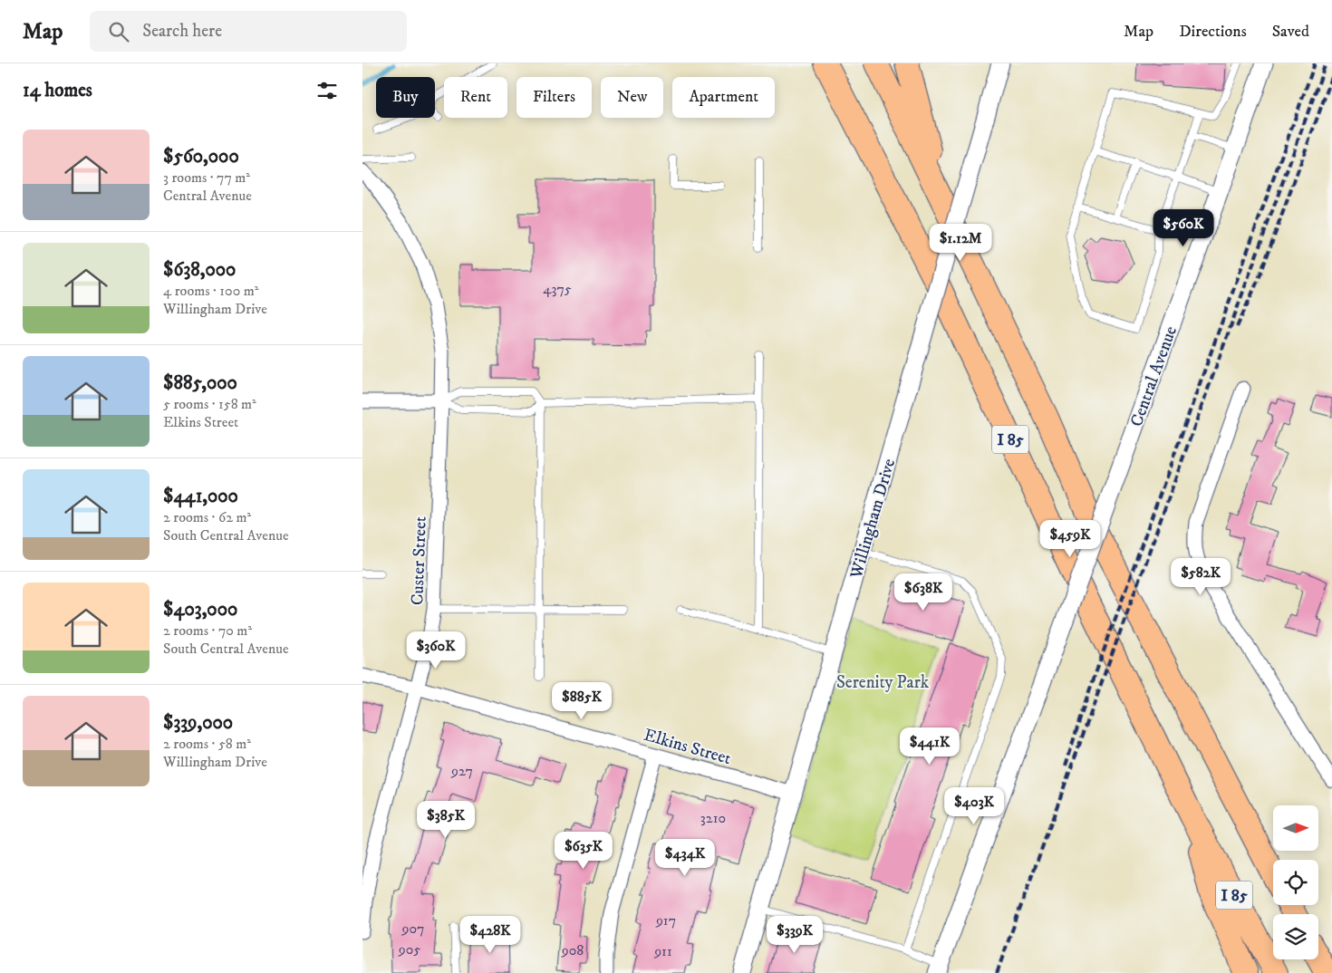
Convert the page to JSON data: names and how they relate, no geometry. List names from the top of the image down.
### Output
{
  "streets": {
    "highway": ["I 85"],
    "street": [
      "Central Avenue",
      "Willingham Drive",
      "Custer Street",
      "Elkins Street"
    ]
  },
  "crossings": [
    ["Willingham Drive", "Elkins Street"],
    ["Custer Street", "Elkins Street"]
  ],
  "parks": ["Serenity Park"],
  "house_numbers": [
    "4375",
    "927",
    "3210",
    "917",
    "907",
    "905",
    "908",
    "911"
  ],
  "north": "right",
  "page": {
    "header": "Map",
    "search": "Search here",
    "nav": ["Map", "Directions", "Saved"],
    "heading": "14 homes",
    "chip": [
      "Buy",
      "Rent",
      "Filters",
      "New",
      "Apartment"
    ],
    "list": [
      {
        "name": "$560,000",
        "note": "3 rooms · 77 m² · Central Avenue"
      },
      {
        "name": "$638,000",
        "note": "4 rooms · 100 m² · Willingham Drive"
      },
      {
        "name": "$885,000",
        "note": "5 rooms · 158 m² · Elkins Street"
      },
      {
        "name": "$441,000",
        "note": "2 rooms · 62 m² · South Central Avenue"
      },
      {
        "name": "$403,000",
        "note": "2 rooms · 70 m² · South Central Avenue"
      },
      {
        "name": "$339,000",
        "note": "2 rooms · 58 m² · Willingham Drive"
      }
    ],
    "price": [
      "$560K",
      "$1.12M",
      "$459K",
      "$582K",
      "$638K",
      "$360K",
      "$885K",
      "$441K",
      "$403K",
      "$385K",
      "$635K",
      "$434K",
      "$428K",
      "$339K"
    ]
  }
}
